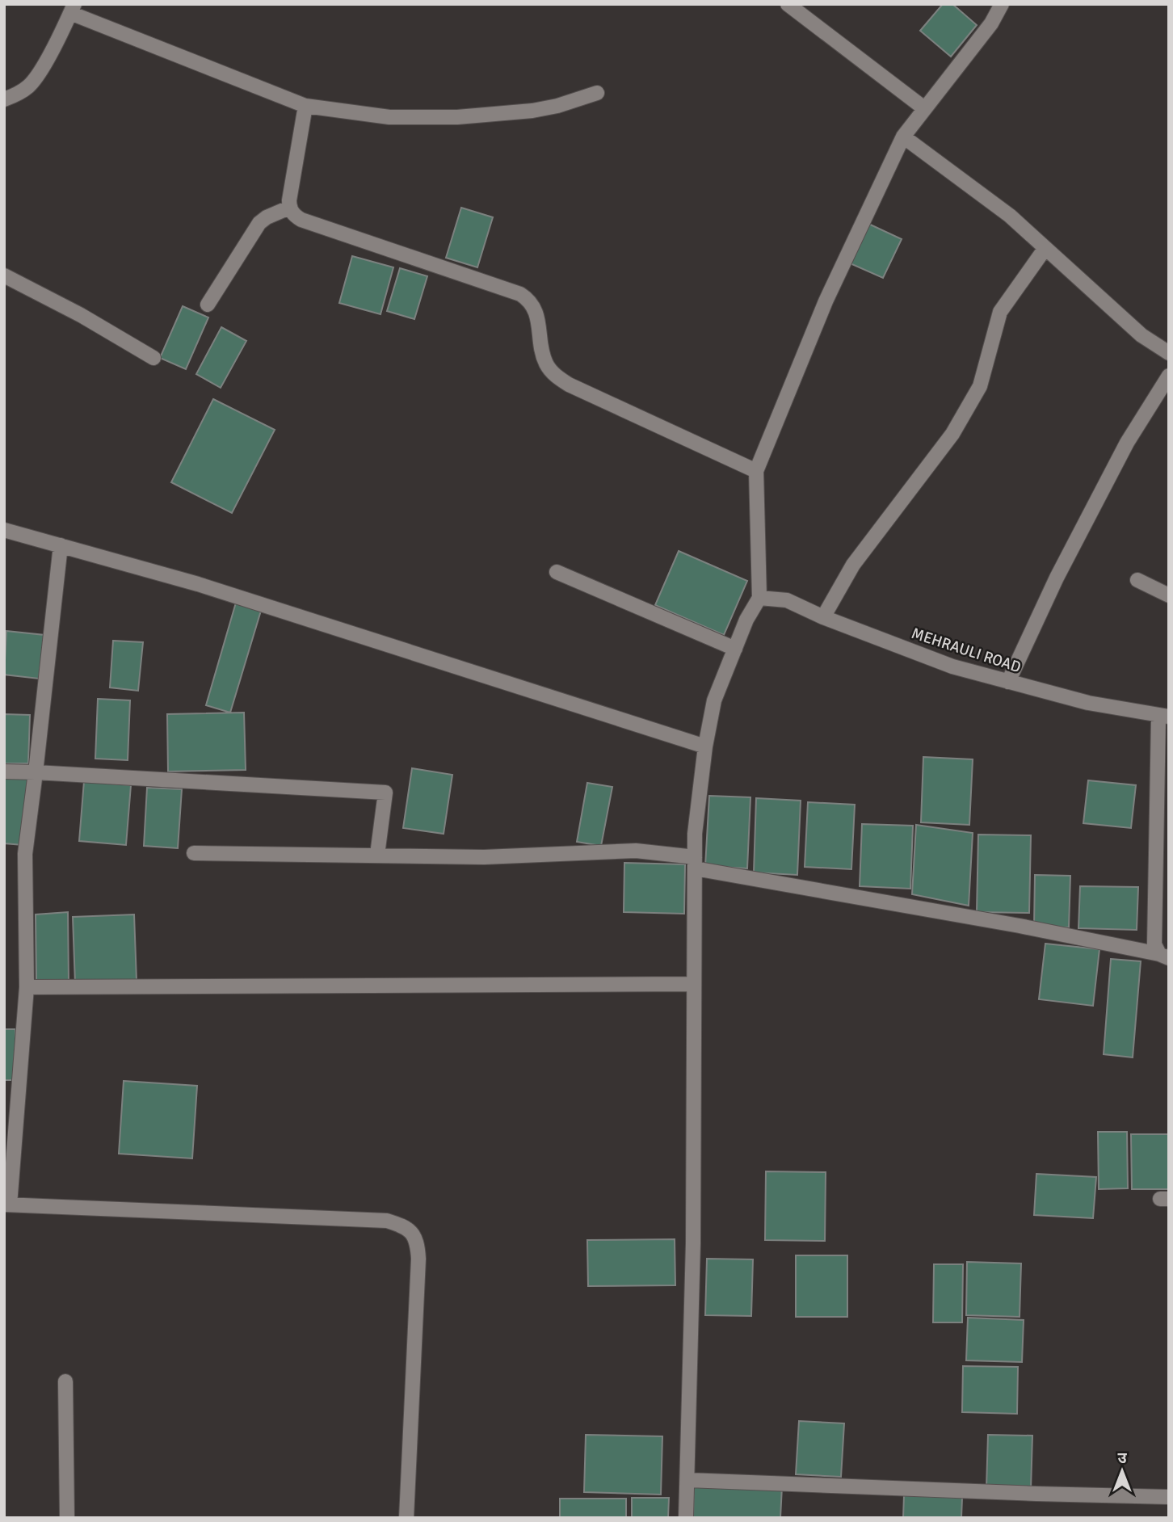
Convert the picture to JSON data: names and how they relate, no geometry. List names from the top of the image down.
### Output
{
  "streets": {
    "street": ["MEHRAULI ROAD"]
  },
  "north": "top"
}
